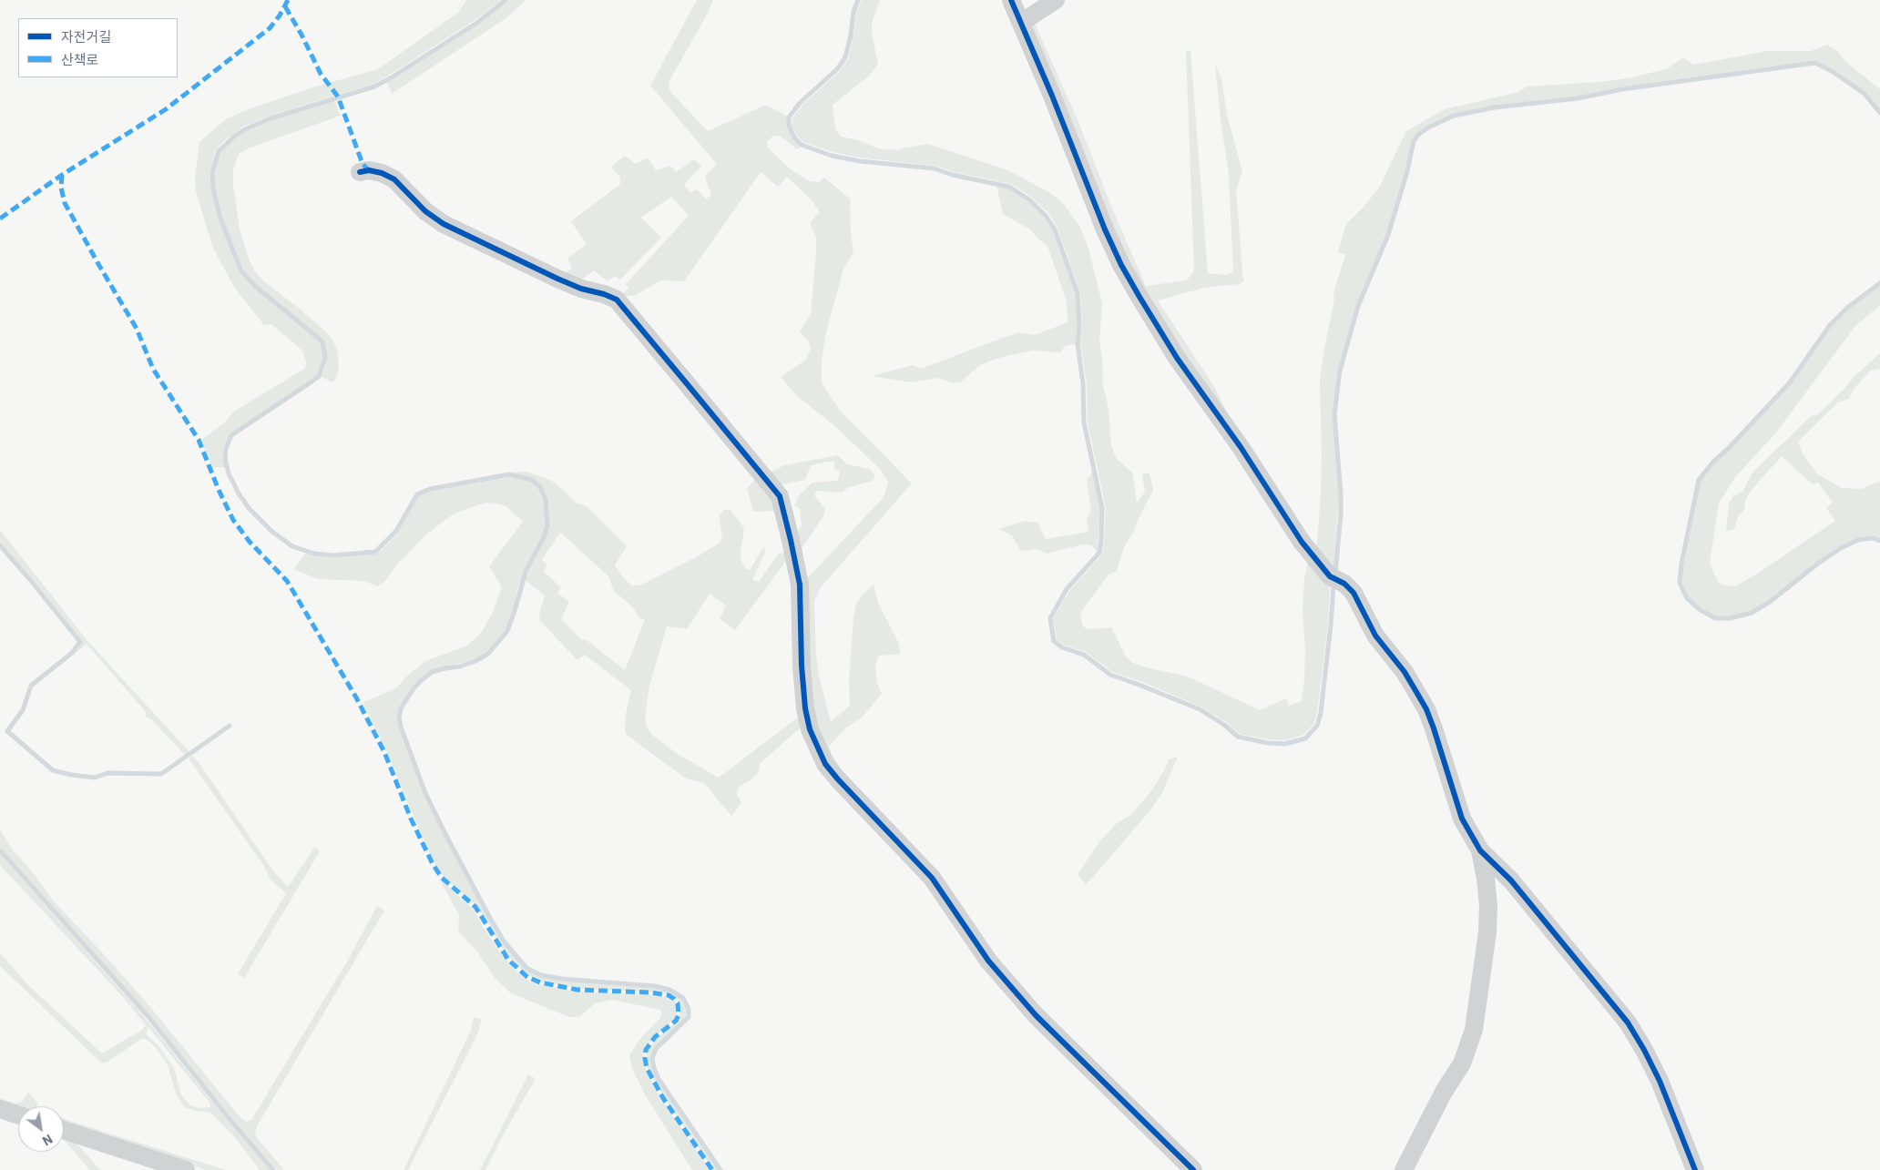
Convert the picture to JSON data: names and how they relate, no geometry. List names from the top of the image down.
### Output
{
  "legend": ["자전거길", "산책로"],
  "north": "bottom right"
}
